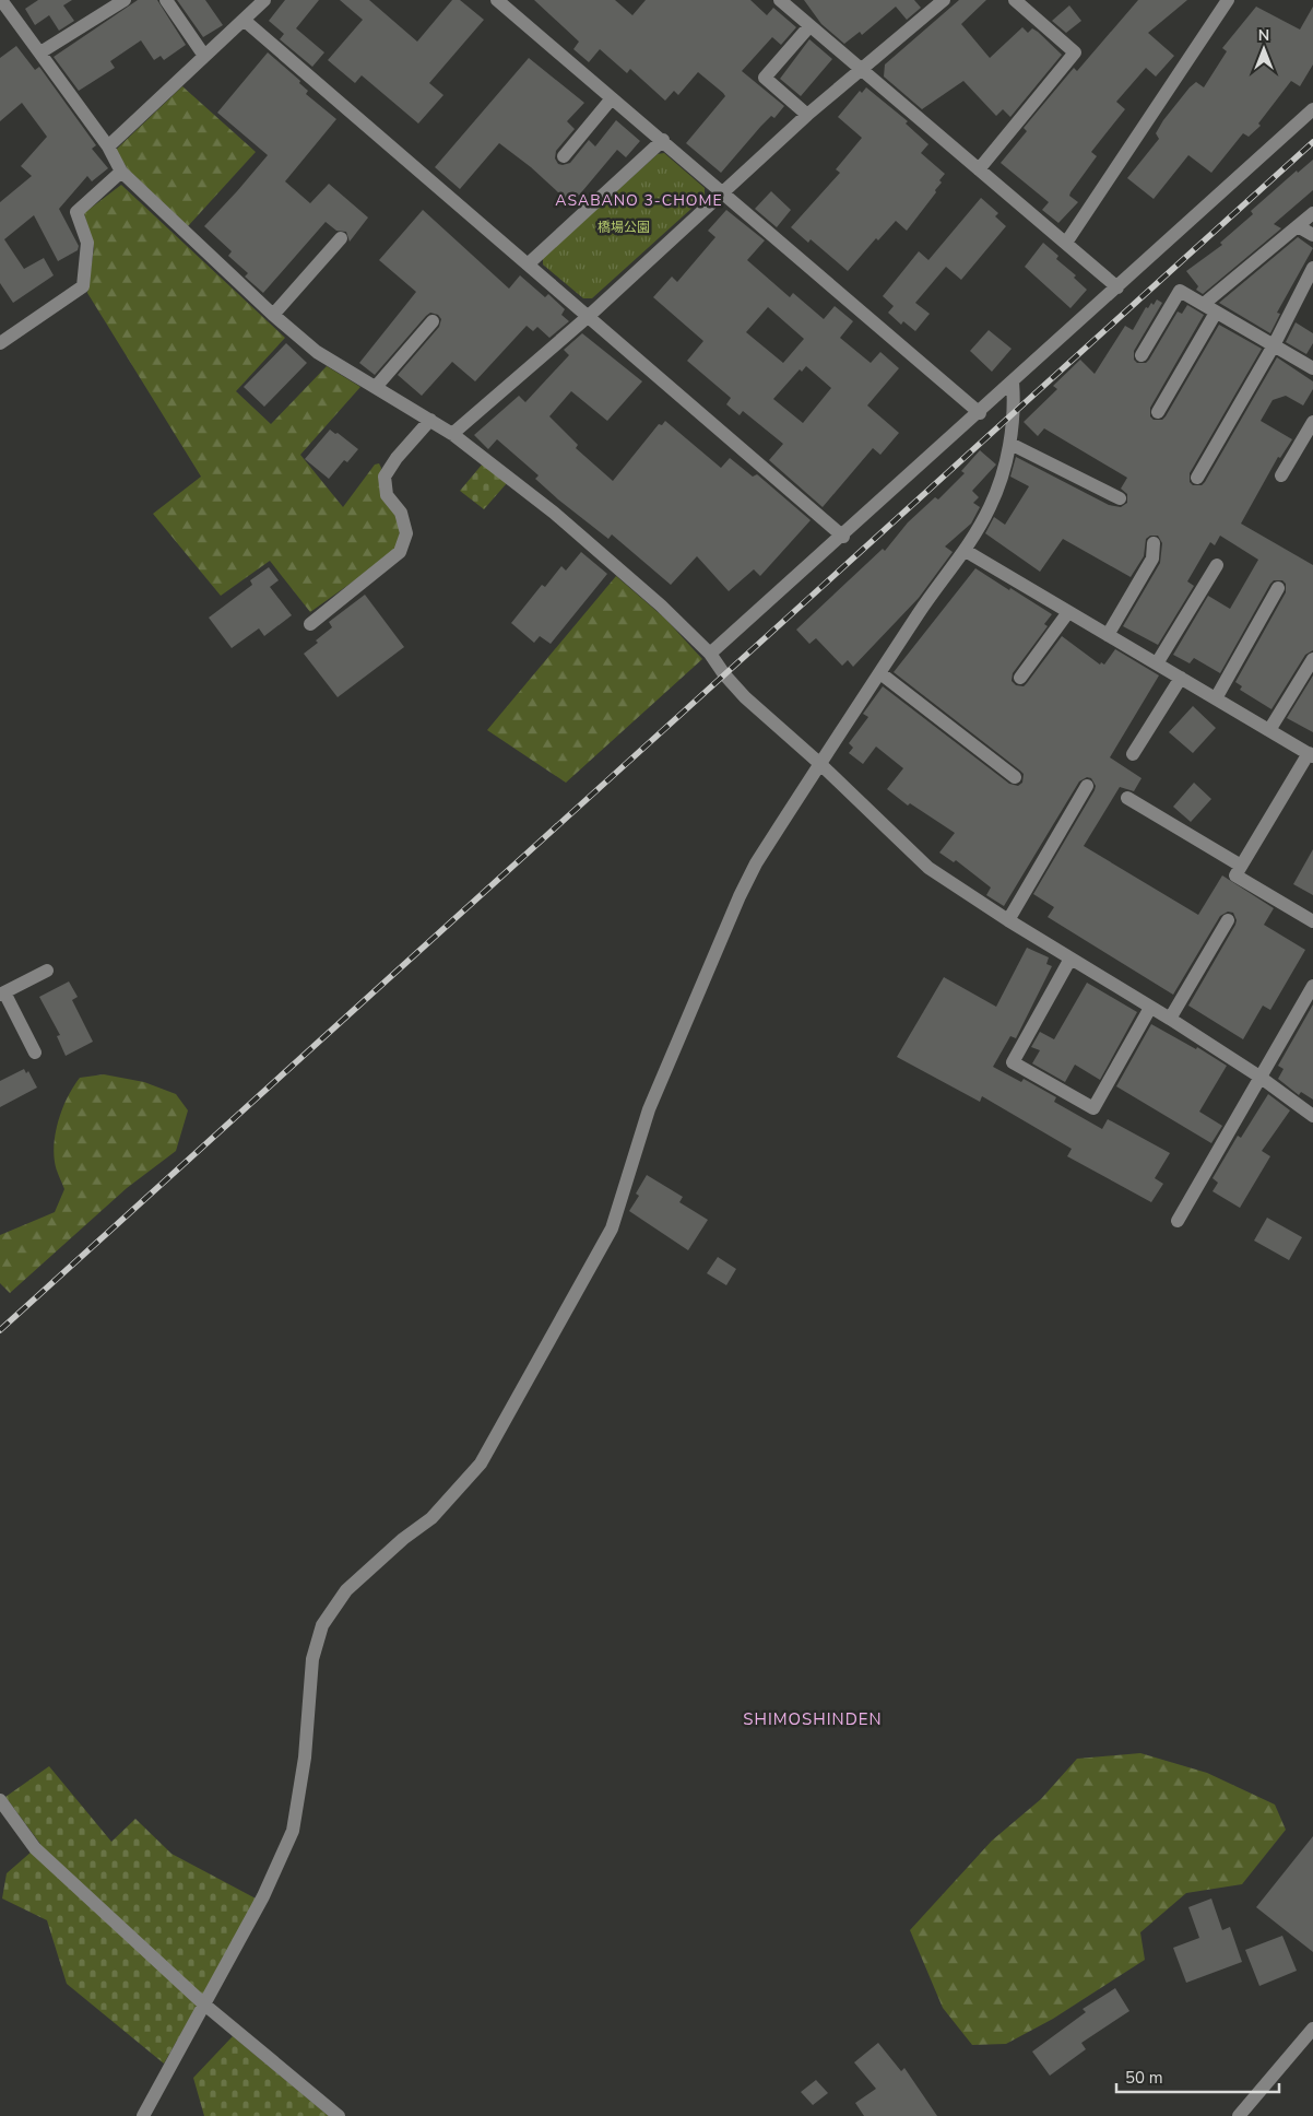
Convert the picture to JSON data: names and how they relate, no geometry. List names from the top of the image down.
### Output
{
  "districts": ["ASABANO 3-CHOME", "SHIMOSHINDEN"],
  "parks": ["橋場公園"],
  "scale_bar": "50 m",
  "north": "top"
}
